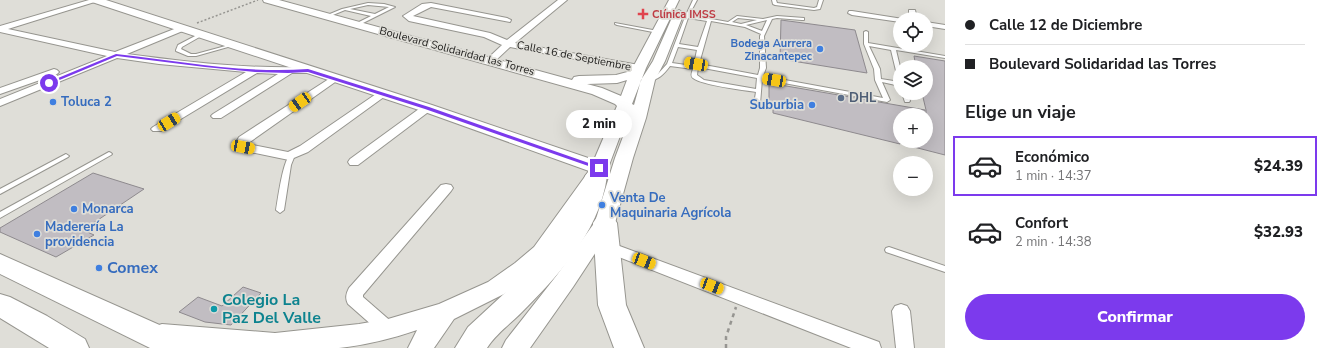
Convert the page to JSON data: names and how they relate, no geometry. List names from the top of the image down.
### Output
{
  "streets": {
    "main road": ["Boulevard Solidaridad las Torres"],
    "street": ["Calle 16 de Septiembre"]
  },
  "places": {
    "health": ["Clínica IMSS"],
    "other": [
      "Bodega Aurrera Zinacantepec",
      "DHL",
      "Toluca 2",
      "Suburbia",
      "Venta De Maquinaria Agrícola",
      "Monarca",
      "Maderería La providencia",
      "Comex",
      "Colegio La Paz Del Valle"
    ]
  },
  "page": {
    "banner": ["Calle 12 de Diciembre", "Boulevard Solidaridad las Torres"],
    "map_buttons": ["+", "−"],
    "heading": "Elige un viaje",
    "bubble": "2 min",
    "list": [
      {
        "name": "Económico",
        "note": "1 min · 14:37",
        "value": "$24.39"
      },
      {
        "name": "Confort",
        "note": "2 min · 14:38",
        "value": "$32.93"
      }
    ],
    "buttons": "Confirmar"
  }
}
